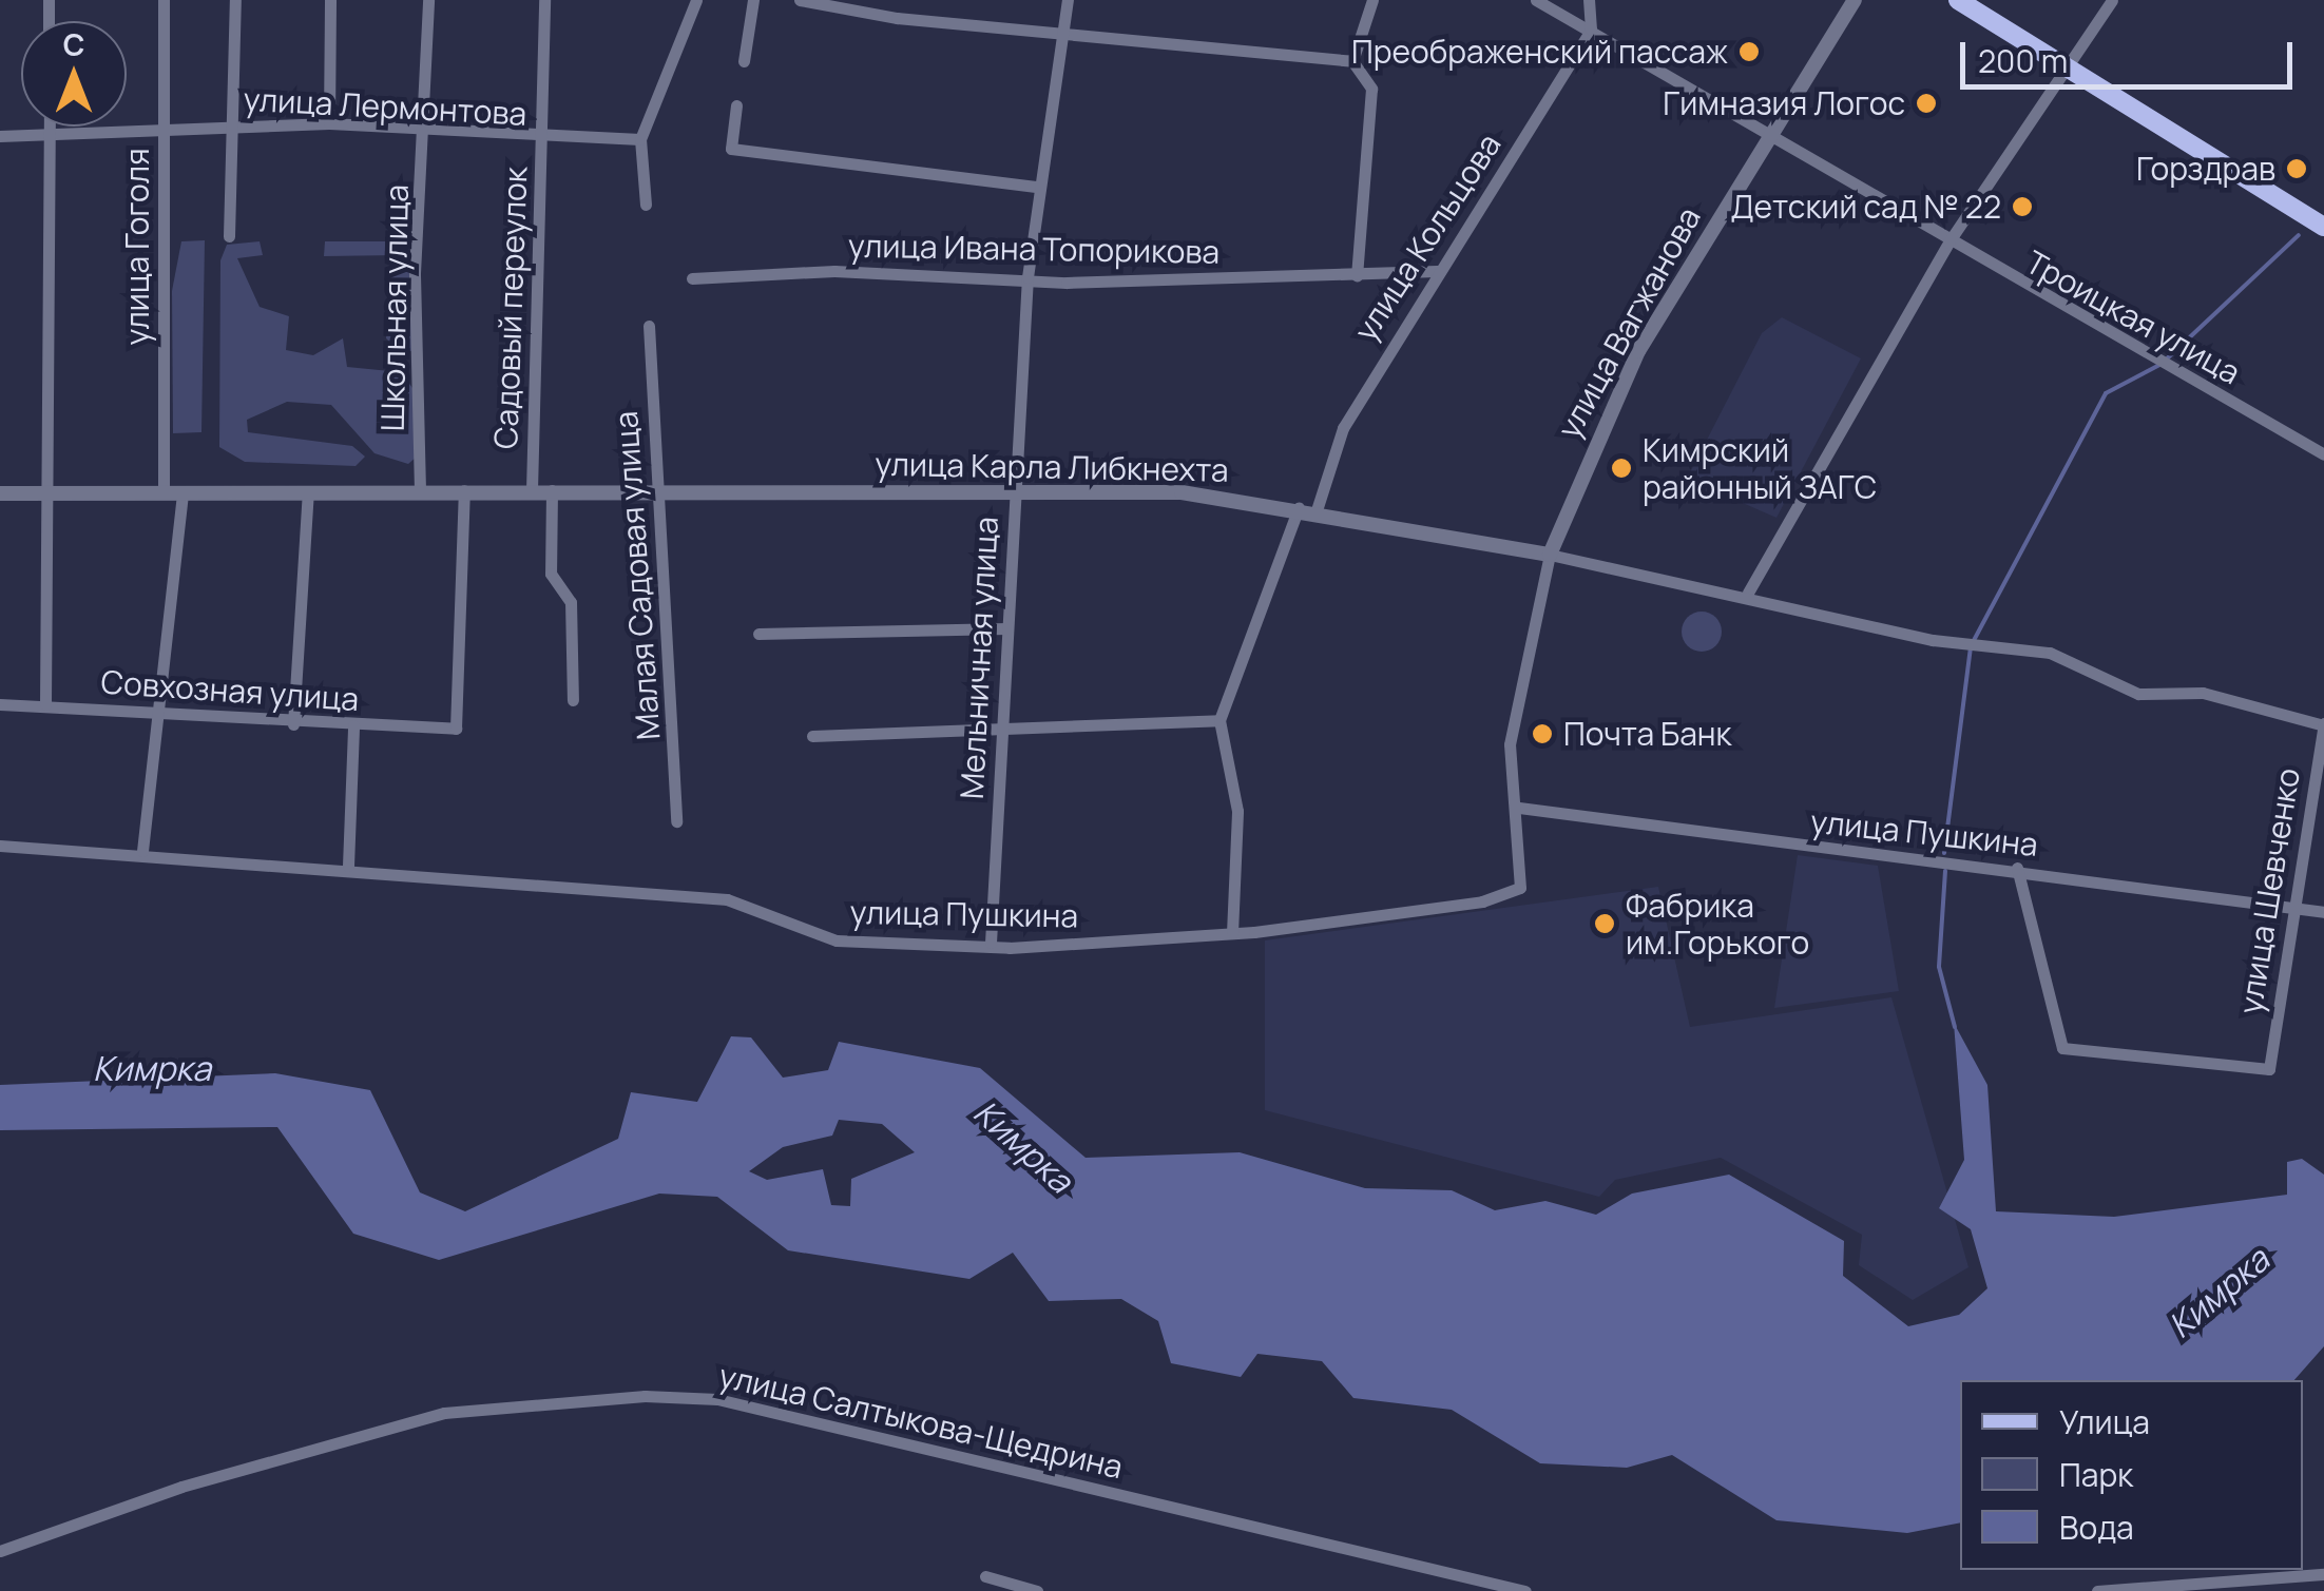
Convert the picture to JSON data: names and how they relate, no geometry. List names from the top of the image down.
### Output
{
  "streets": {
    "street": [
      "улица Лермонтова",
      "улица Кольцова",
      "улица Гоголя",
      "улица Ивана Топорикова",
      "Школьная улица",
      "Садовый переулок",
      "Троицкая улица",
      "улица Вагжанова",
      "улица Карла Либкнехта",
      "Малая Садовая улица",
      "Мельничная улица",
      "Совхозная улица",
      "улица Пушкина",
      "улица Шевченко",
      "улица Салтыкова-Щедрина"
    ]
  },
  "crossings": [
    ["улица Лермонтова", "улица Гоголя"],
    ["улица Лермонтова", "Школьная улица"],
    ["улица Лермонтова", "Садовый переулок"],
    ["улица Кольцова", "улица Ивана Топорикова"],
    ["улица Кольцова", "Троицкая улица"],
    ["улица Кольцова", "улица Карла Либкнехта"],
    ["улица Гоголя", "улица Карла Либкнехта"],
    ["улица Ивана Топорикова", "Мельничная улица"],
    ["Школьная улица", "улица Карла Либкнехта"],
    ["Садовый переулок", "улица Карла Либкнехта"],
    ["Троицкая улица", "улица Вагжанова"],
    ["улица Вагжанова", "улица Карла Либкнехта"],
    ["улица Вагжанова", "улица Пушкина"],
    ["улица Карла Либкнехта", "Малая Садовая улица"],
    ["улица Карла Либкнехта", "Мельничная улица"],
    ["улица Карла Либкнехта", "Совхозная улица"],
    ["улица Карла Либкнехта", "улица Шевченко"],
    ["Мельничная улица", "улица Пушкина"],
    ["улица Пушкина", "улица Шевченко"]
  ],
  "water": ["Кимрка"],
  "places": [
    "Преображенский пассаж",
    "Гимназия Логос",
    "Горздрав",
    "Детский сад № 22",
    "Кимрский районный ЗАГС",
    "Почта Банк",
    "Фабрика им.Горького"
  ],
  "legend": ["Улица", "Парк", "Вода"],
  "scale_bar": "200 m",
  "north": "top"
}
